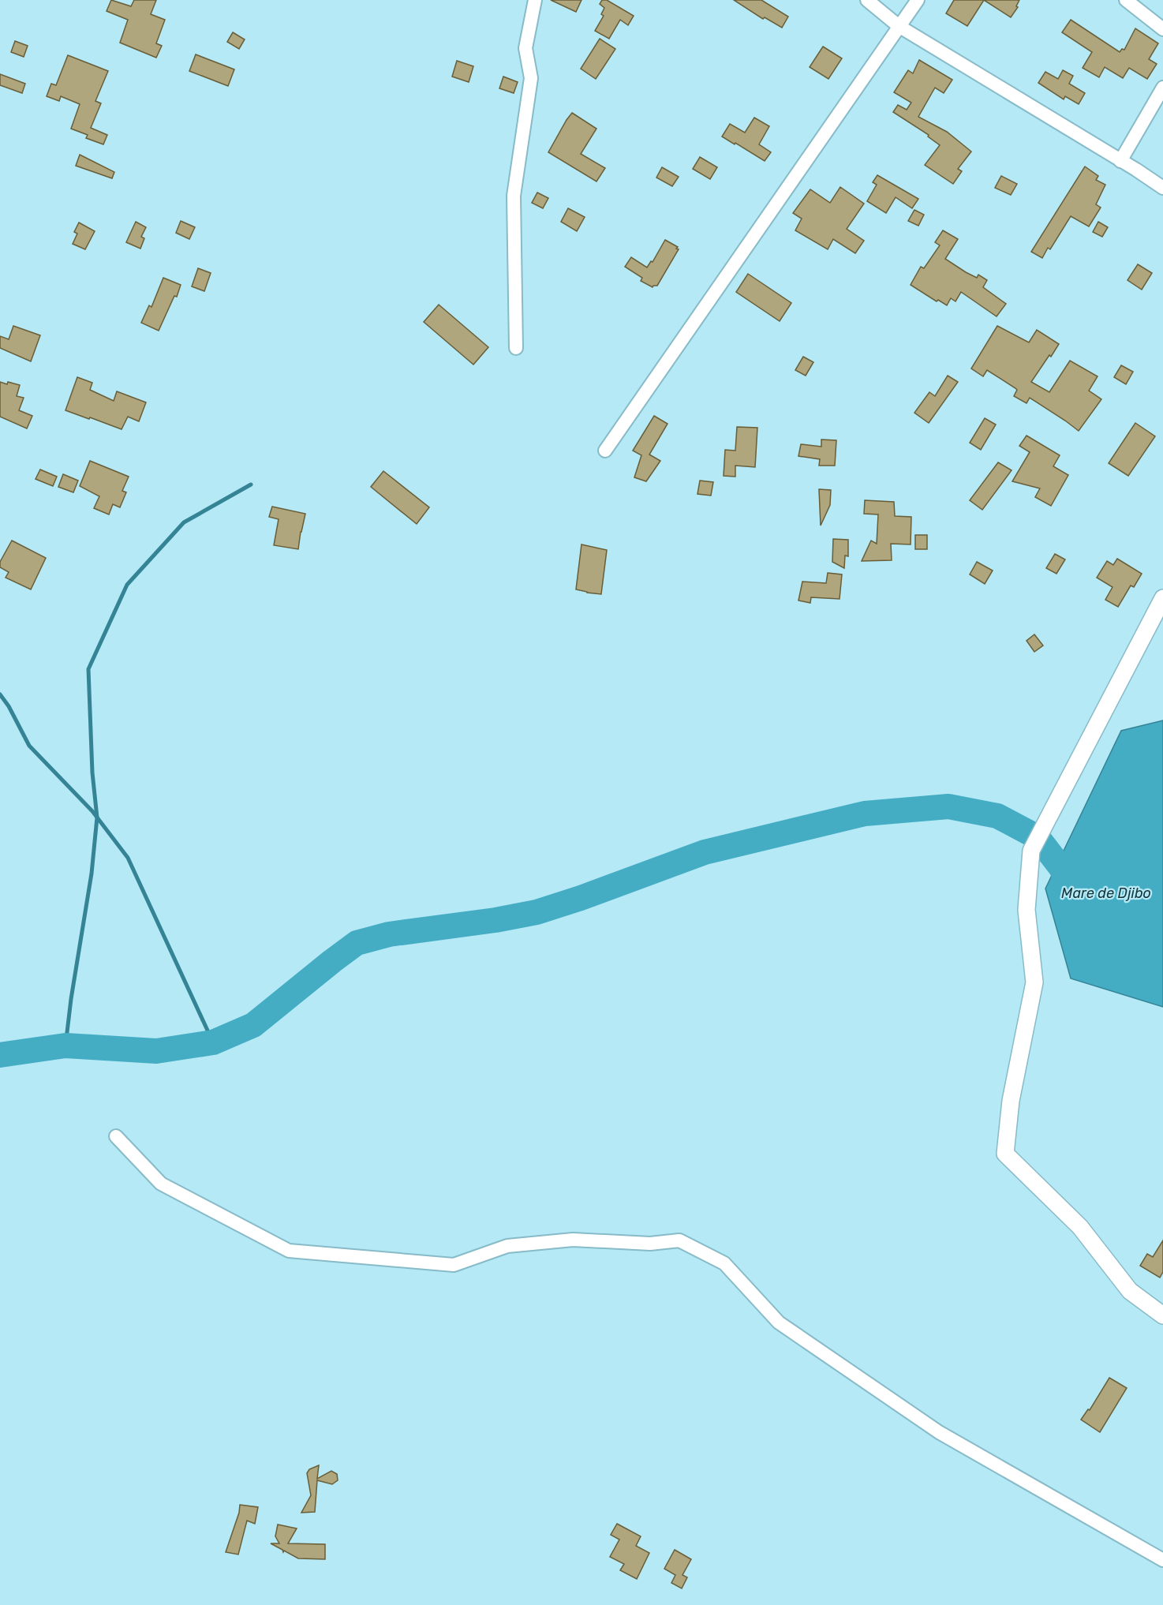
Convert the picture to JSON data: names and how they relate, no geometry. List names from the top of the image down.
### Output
{
  "water": ["Mare de Djibo"]
}
